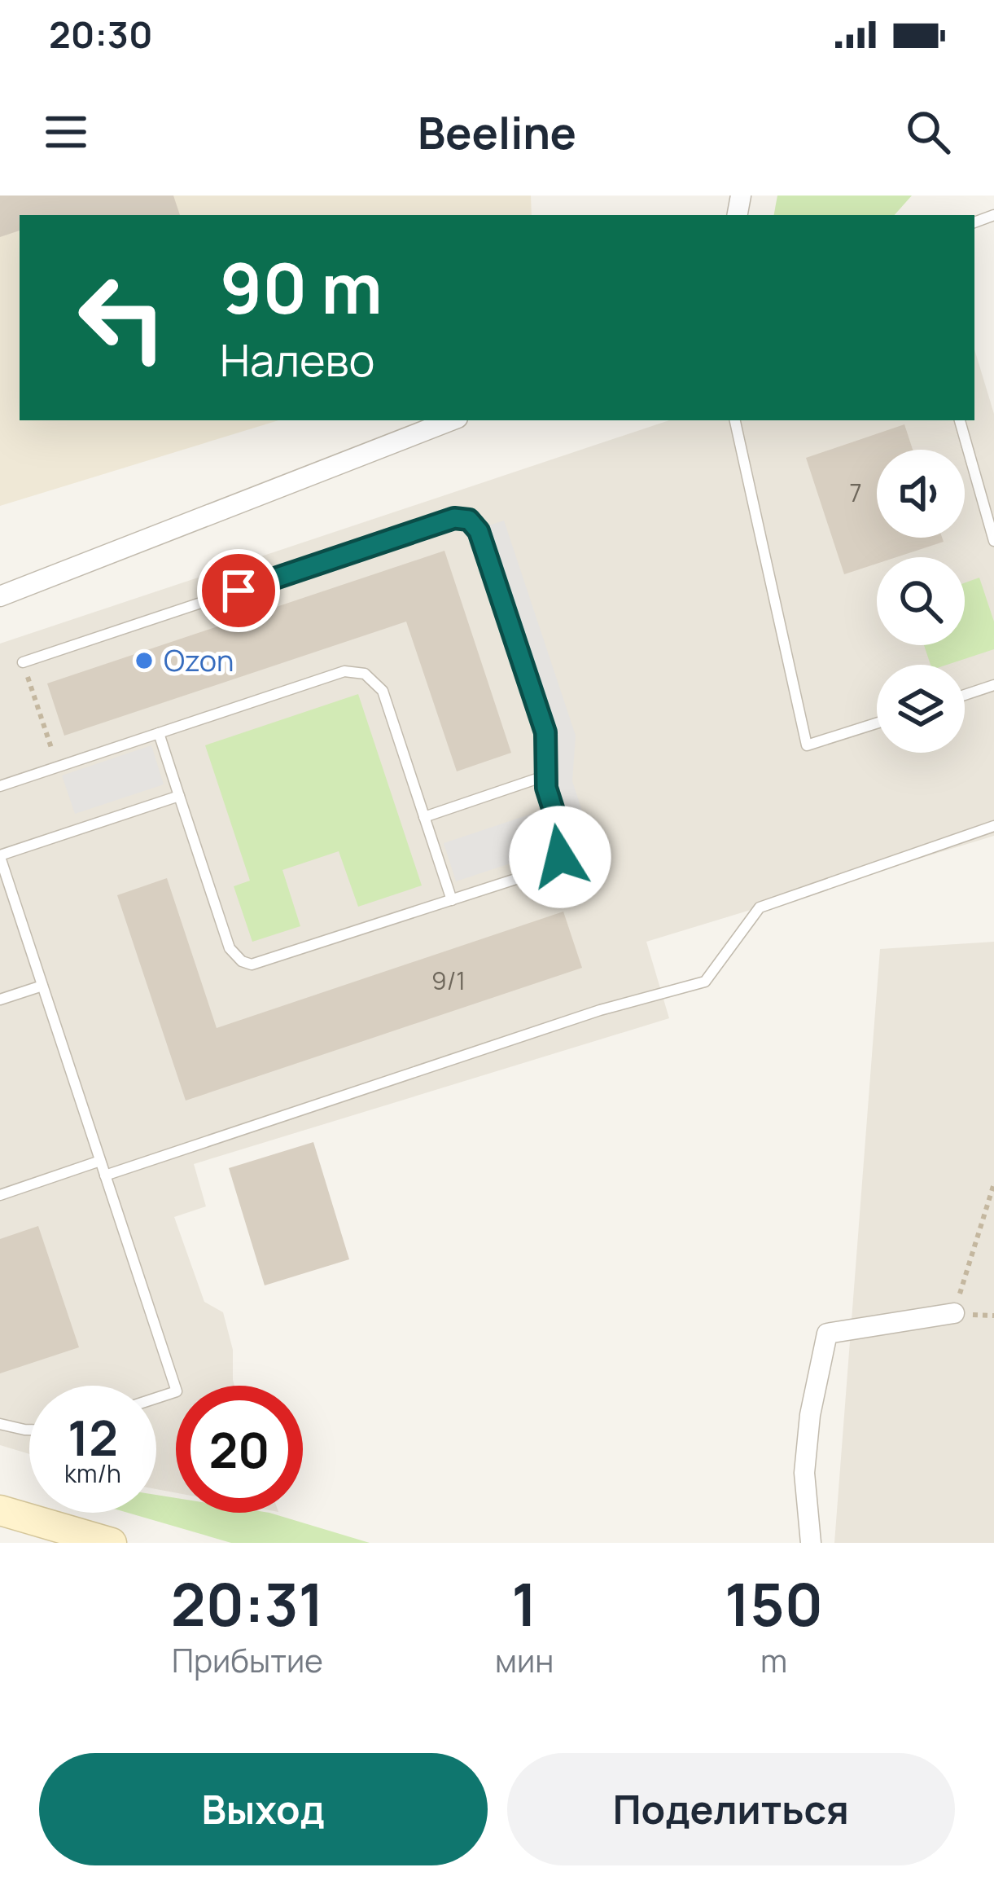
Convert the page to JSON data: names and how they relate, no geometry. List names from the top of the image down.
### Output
{
  "places": ["Ozon"],
  "house_numbers": ["7", "9/1"],
  "page": {
    "status": "20:30",
    "header": "Beeline",
    "turn": ["90 m", "Налево"],
    "speed": "12 km/h",
    "limit": "20",
    "eta": [
      "20:31",
      "Прибытие",
      "1",
      "мин",
      "150",
      "m"
    ],
    "buttons": ["Выход", "Поделиться"]
  }
}
